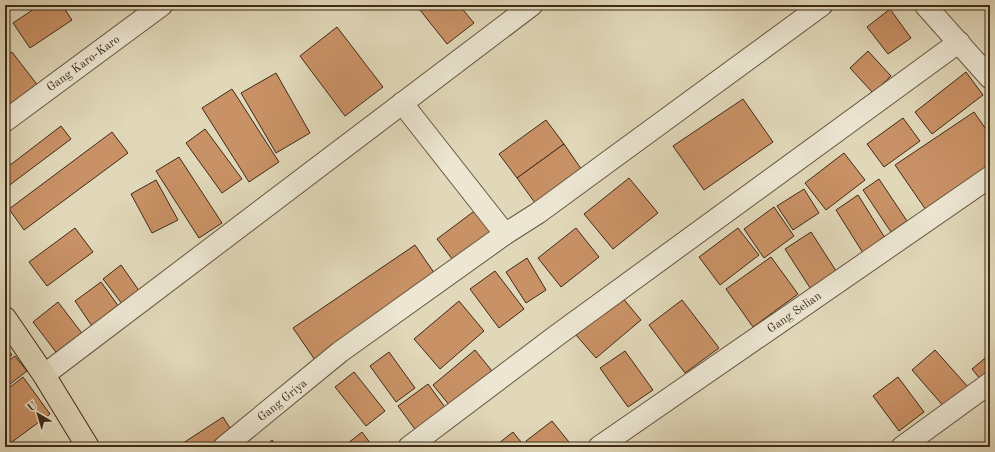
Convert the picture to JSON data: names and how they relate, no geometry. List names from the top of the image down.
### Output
{
  "streets": {
    "street": ["Gang Karo-Karo", "Gang Selian", "Gang Griya"]
  },
  "north": "top left"
}
